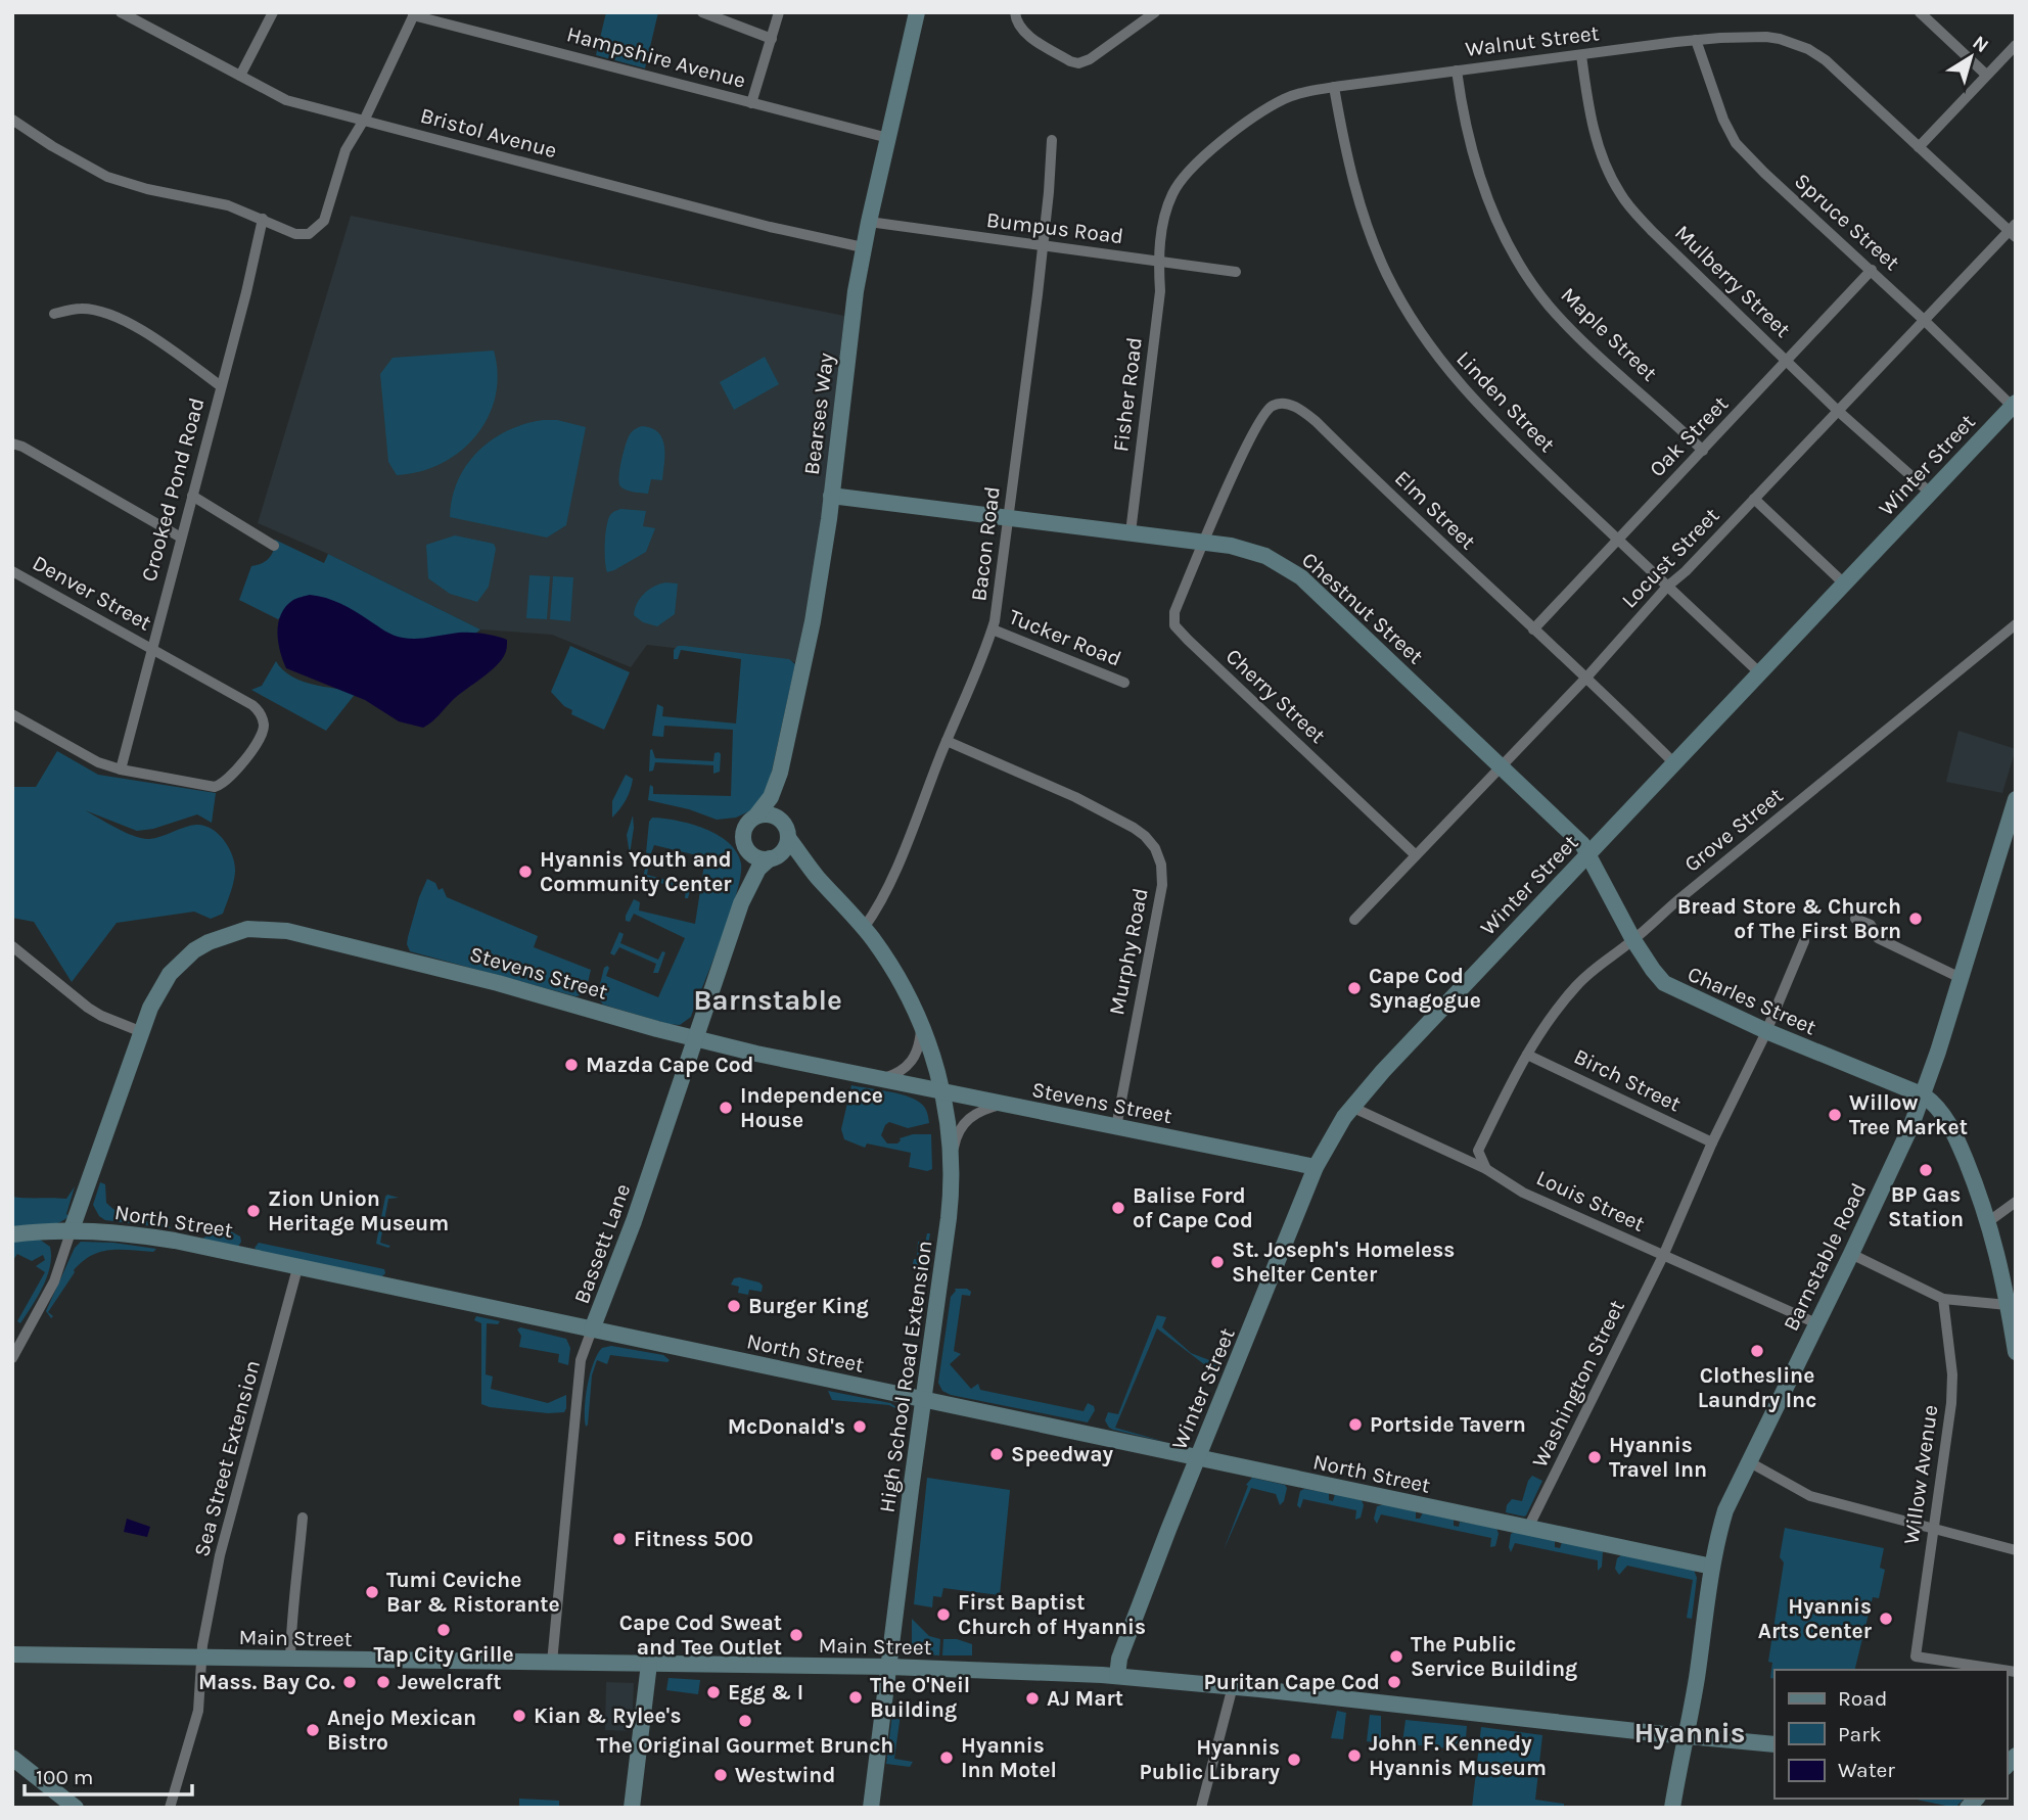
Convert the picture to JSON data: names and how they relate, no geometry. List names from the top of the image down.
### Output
{
  "streets": {
    "street": [
      "Walnut Street",
      "Hampshire Avenue",
      "Bristol Avenue",
      "Spruce Street",
      "Bumpus Road",
      "Mulberry Street",
      "Maple Street",
      "Fisher Road",
      "Linden Street",
      "Bearses Way",
      "Oak Street",
      "Winter Street",
      "Crooked Pond Road",
      "Elm Street",
      "Bacon Road",
      "Locust Street",
      "Denver Street",
      "Chestnut Street",
      "Tucker Road",
      "Cherry Street",
      "Grove Street",
      "Murphy Road",
      "Stevens Street",
      "Charles Street",
      "Birch Street",
      "Louis Street",
      "North Street",
      "Bassett Lane",
      "Barnstable Road",
      "High School Road Extension",
      "Washington Street",
      "Sea Street Extension",
      "Willow Avenue",
      "Main Street"
    ]
  },
  "crossings": [
    ["Walnut Street", "Spruce Street"],
    ["Walnut Street", "Bumpus Road"],
    ["Walnut Street", "Mulberry Street"],
    ["Walnut Street", "Maple Street"],
    ["Walnut Street", "Fisher Road"],
    ["Walnut Street", "Linden Street"],
    ["Walnut Street", "Locust Street"],
    ["Hampshire Avenue", "Bearses Way"],
    ["Bristol Avenue", "Bearses Way"],
    ["Spruce Street", "Oak Street"],
    ["Spruce Street", "Winter Street"],
    ["Spruce Street", "Locust Street"],
    ["Bumpus Road", "Fisher Road"],
    ["Bumpus Road", "Bearses Way"],
    ["Bumpus Road", "Bacon Road"],
    ["Mulberry Street", "Oak Street"],
    ["Mulberry Street", "Winter Street"],
    ["Mulberry Street", "Locust Street"],
    ["Maple Street", "Oak Street"],
    ["Fisher Road", "Chestnut Street"],
    ["Linden Street", "Oak Street"],
    ["Linden Street", "Winter Street"],
    ["Linden Street", "Locust Street"],
    ["Bearses Way", "Chestnut Street"],
    ["Bearses Way", "Bassett Lane"],
    ["Oak Street", "Elm Street"],
    ["Winter Street", "Elm Street"],
    ["Winter Street", "Chestnut Street"],
    ["Winter Street", "Stevens Street"],
    ["Winter Street", "Charles Street"],
    ["Winter Street", "Louis Street"],
    ["Winter Street", "North Street"],
    ["Winter Street", "Main Street"],
    ["Crooked Pond Road", "Denver Street"],
    ["Elm Street", "Locust Street"],
    ["Elm Street", "Chestnut Street"],
    ["Elm Street", "Cherry Street"],
    ["Bacon Road", "Chestnut Street"],
    ["Bacon Road", "Tucker Road"],
    ["Bacon Road", "Murphy Road"],
    ["Locust Street", "Chestnut Street"],
    ["Locust Street", "Cherry Street"],
    ["Chestnut Street", "Cherry Street"],
    ["Chestnut Street", "Charles Street"],
    ["Grove Street", "Charles Street"],
    ["Grove Street", "Birch Street"],
    ["Grove Street", "Louis Street"],
    ["Murphy Road", "Stevens Street"],
    ["Stevens Street", "North Street"],
    ["Stevens Street", "Bassett Lane"],
    ["Stevens Street", "High School Road Extension"],
    ["Charles Street", "Barnstable Road"],
    ["Charles Street", "Washington Street"],
    ["Birch Street", "Washington Street"],
    ["Louis Street", "Barnstable Road"],
    ["Louis Street", "Washington Street"],
    ["North Street", "Bassett Lane"],
    ["North Street", "Barnstable Road"],
    ["North Street", "High School Road Extension"],
    ["North Street", "Washington Street"],
    ["North Street", "Sea Street Extension"],
    ["Bassett Lane", "Main Street"],
    ["Barnstable Road", "Main Street"],
    ["High School Road Extension", "Main Street"],
    ["Sea Street Extension", "Main Street"]
  ],
  "districts": ["Barnstable", "Hyannis"],
  "places": [
    "Hyannis Youth and Community Center",
    "Bread Store & Church of The First Born",
    "Cape Cod Synagogue",
    "Mazda Cape Cod",
    "Independence House",
    "Willow Tree Market",
    "BP Gas Station",
    "Balise Ford of Cape Cod",
    "Zion Union Heritage Museum",
    "St. Joseph's Homeless Shelter Center",
    "Burger King",
    "Clothesline Laundry Inc",
    "Portside Tavern",
    "McDonald's",
    "Speedway",
    "Hyannis Travel Inn",
    "Fitness 500",
    "Tumi Ceviche Bar & Ristorante",
    "First Baptist Church of Hyannis",
    "Hyannis Arts Center",
    "Tap City Grille",
    "Cape Cod Sweat and Tee Outlet",
    "The Public Service Building",
    "Mass. Bay Co.",
    "Jewelcraft",
    "Puritan Cape Cod",
    "Egg & I",
    "The O'Neil Building",
    "AJ Mart",
    "Kian & Rylee's",
    "The Original Gourmet Brunch",
    "Anejo Mexican Bistro",
    "John F. Kennedy Hyannis Museum",
    "Hyannis Inn Motel",
    "Hyannis Public Library",
    "Westwind"
  ],
  "legend": ["Road", "Park", "Water"],
  "scale_bar": "100 m",
  "north": "top right"
}
